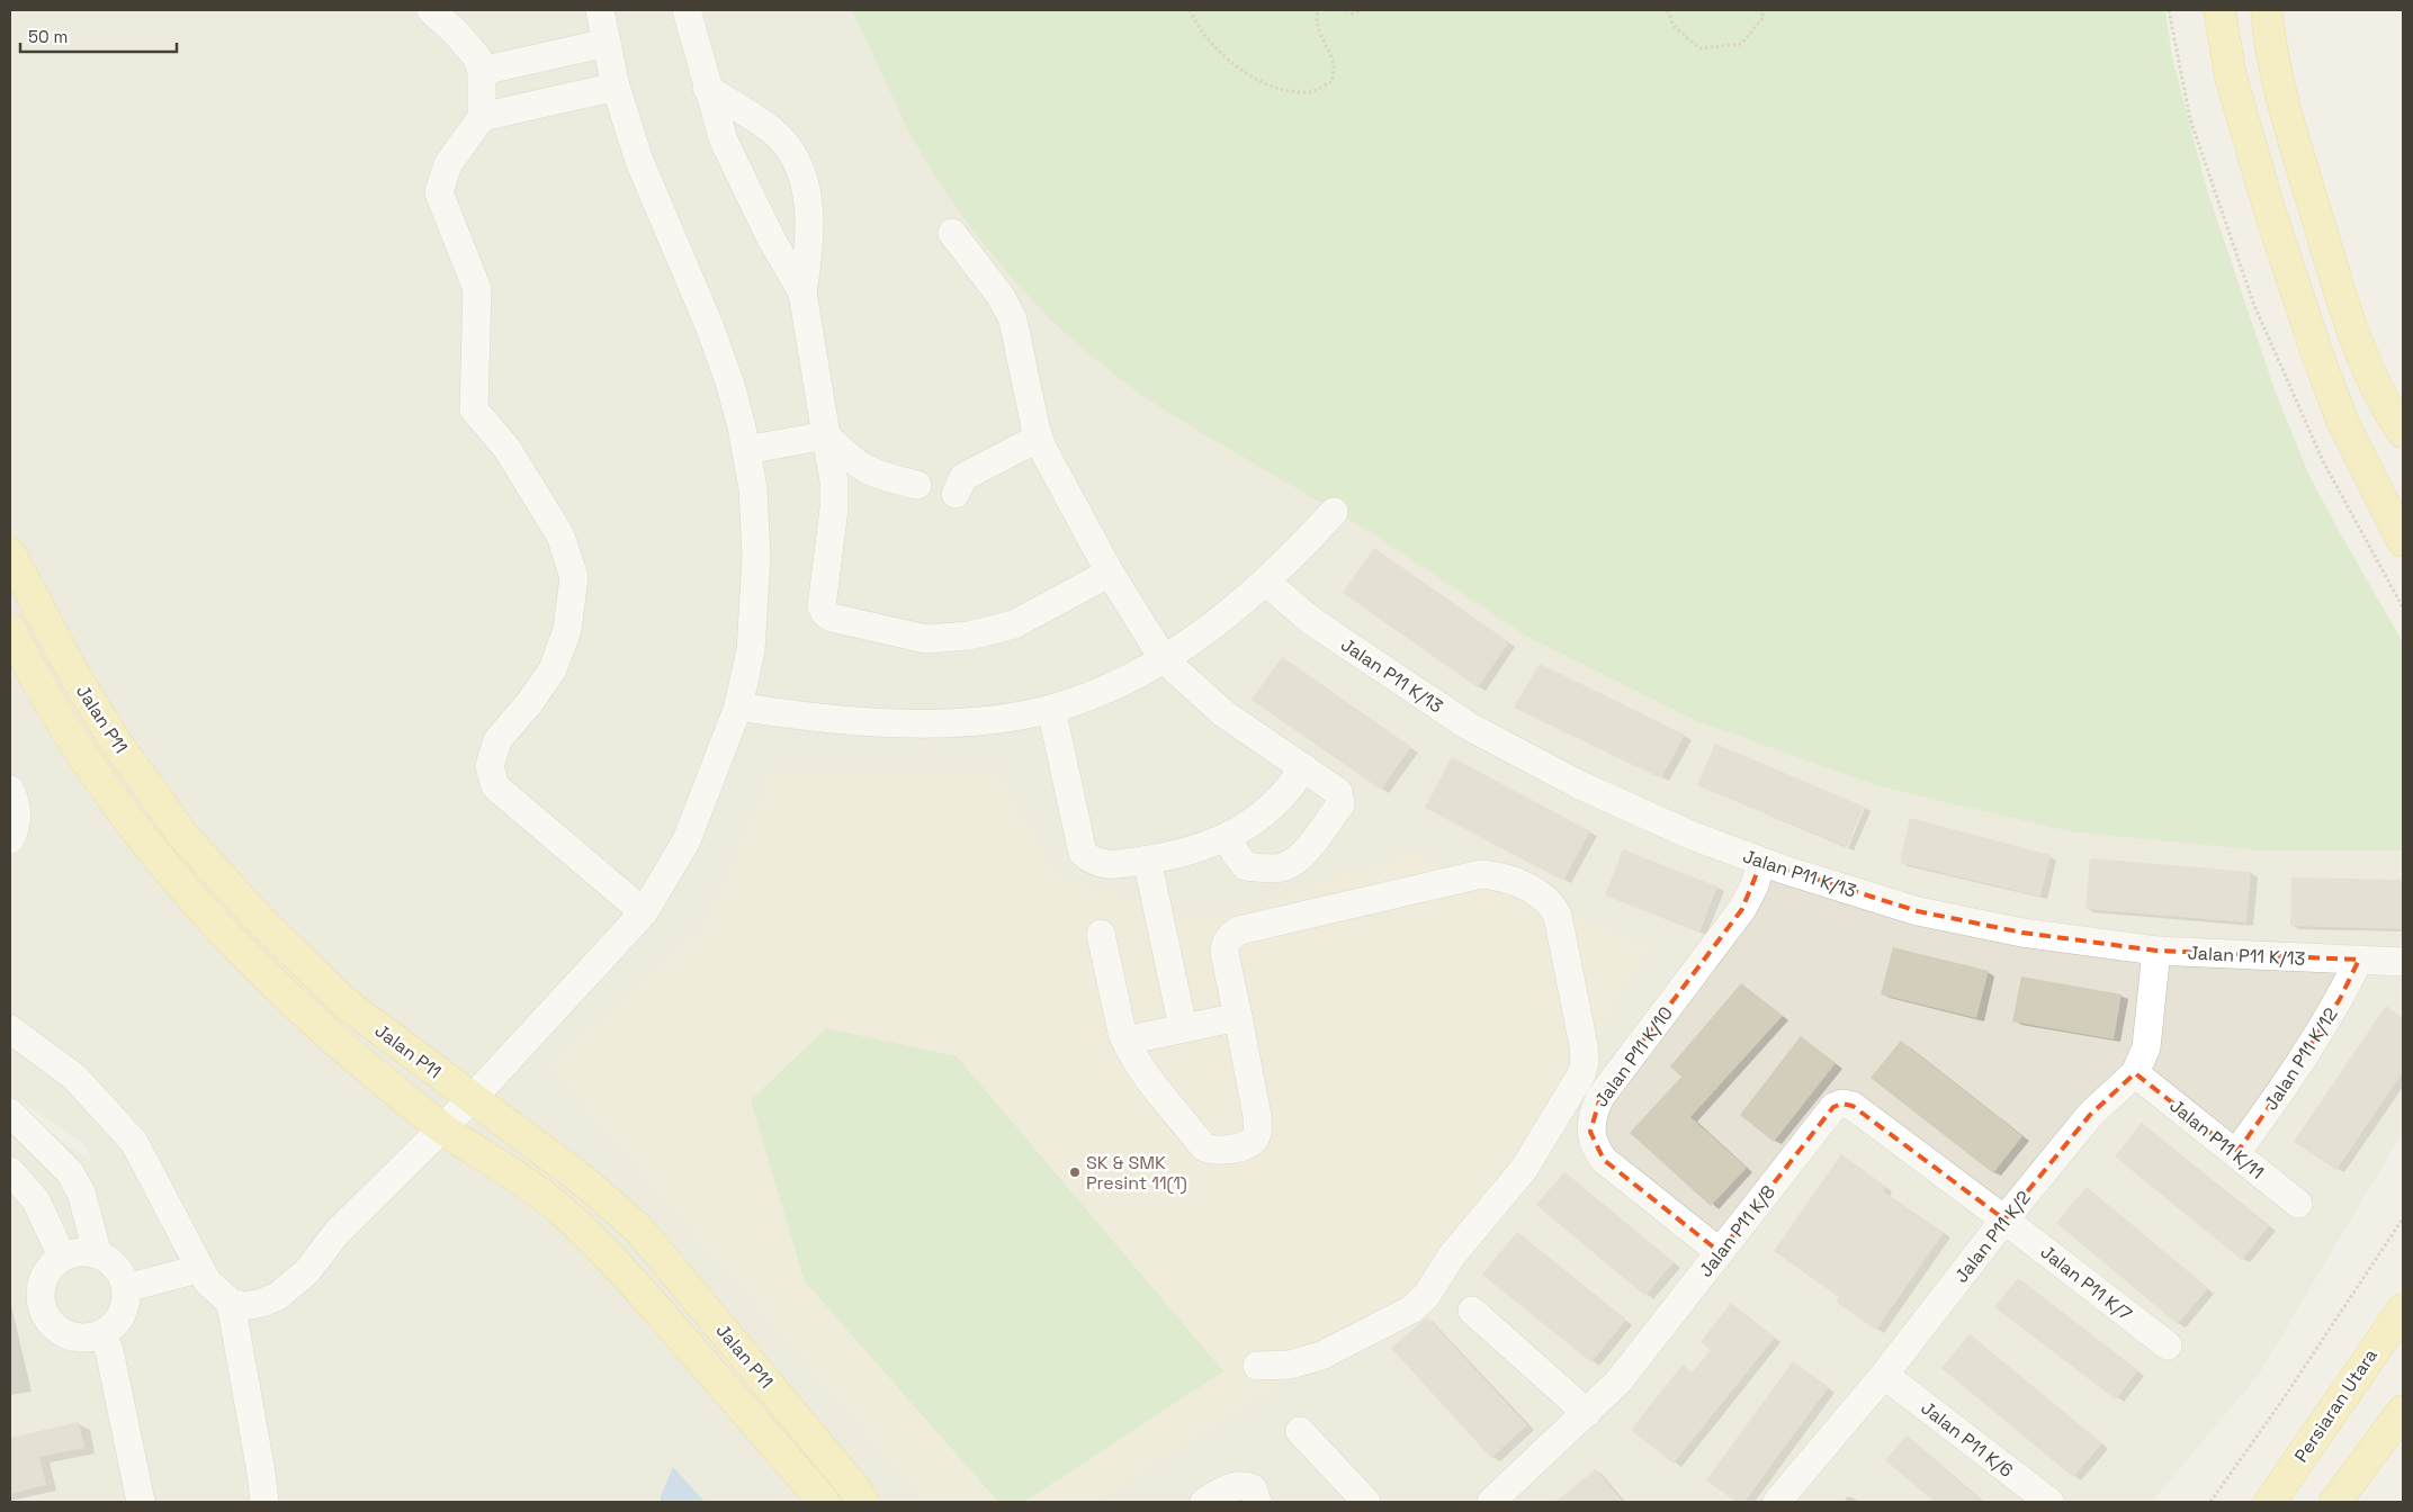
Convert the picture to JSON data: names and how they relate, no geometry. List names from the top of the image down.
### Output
{
  "streets": {
    "main road": ["Jalan P11", "Persiaran Utara"],
    "street": [
      "Jalan P11 K/13",
      "Jalan P11 K/10",
      "Jalan P11 K/12",
      "Jalan P11 K/11",
      "Jalan P11 K/8",
      "Jalan P11 K/2",
      "Jalan P11 K/7",
      "Jalan P11 K/6"
    ]
  },
  "crossings": [
    ["Jalan P11 K/13", "Jalan P11 K/10"],
    ["Jalan P11 K/13", "Jalan P11 K/12"],
    ["Jalan P11 K/13", "Jalan P11 K/2"],
    ["Jalan P11 K/10", "Jalan P11 K/8"],
    ["Jalan P11 K/12", "Jalan P11 K/11"],
    ["Jalan P11 K/11", "Jalan P11 K/2"],
    ["Jalan P11 K/8", "Jalan P11 K/2"],
    ["Jalan P11 K/8", "Jalan P11 K/7"],
    ["Jalan P11 K/2", "Jalan P11 K/7"],
    ["Jalan P11 K/2", "Jalan P11 K/6"]
  ],
  "places": ["SK & SMK Presint 11(1)"],
  "scale_bar": "50 m"
}
